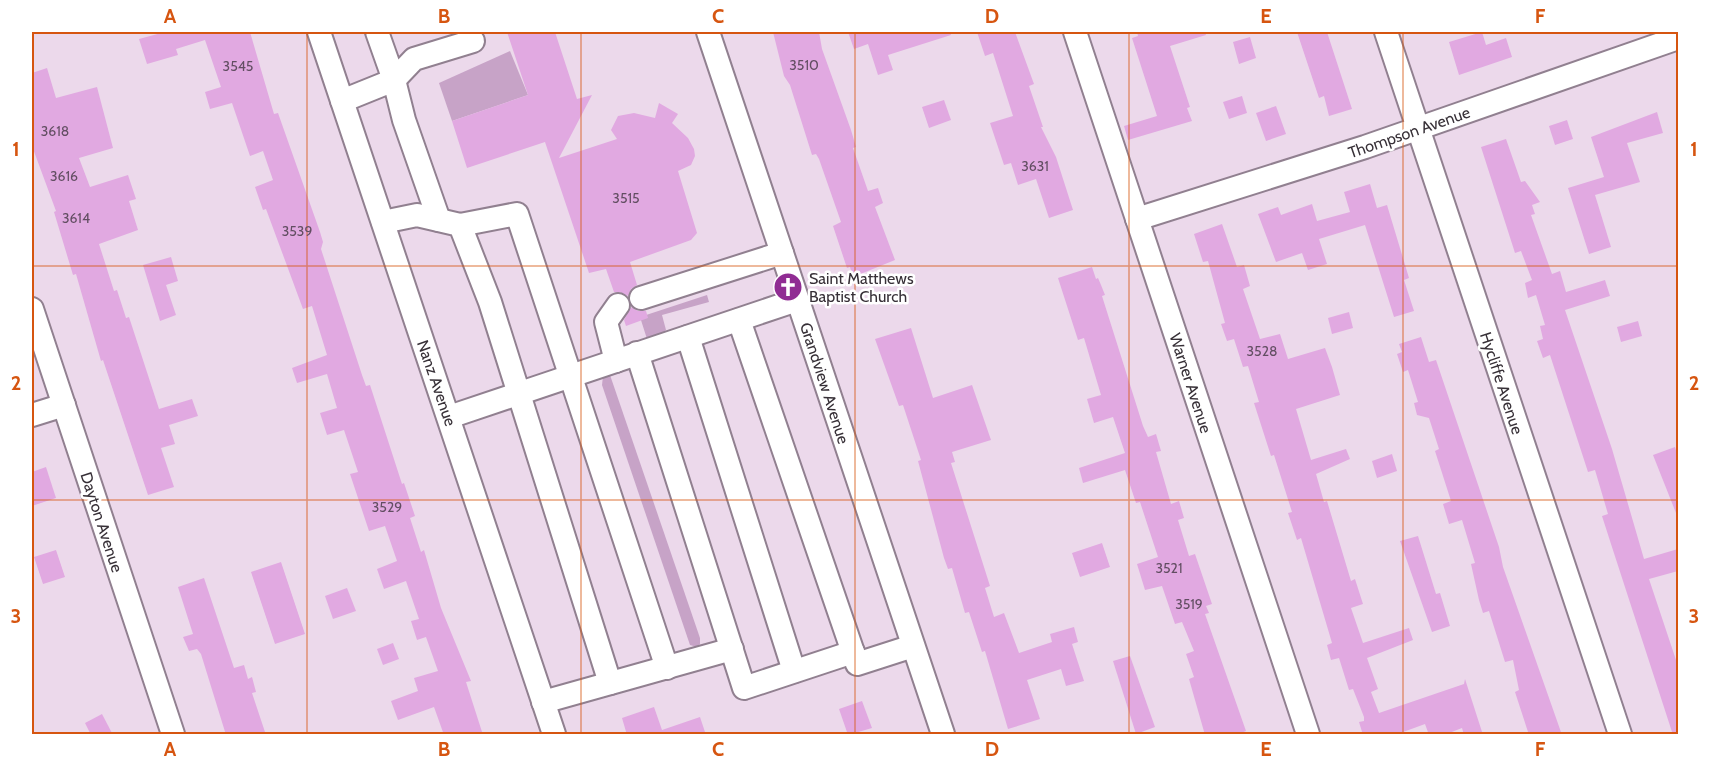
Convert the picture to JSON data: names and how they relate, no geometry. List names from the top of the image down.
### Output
{
  "streets": {
    "street": [
      "Thompson Avenue",
      "Nanz Avenue",
      "Grandview Avenue",
      "Warner Avenue",
      "Hycliffe Avenue",
      "Dayton Avenue"
    ]
  },
  "crossings": [
    ["Thompson Avenue", "Warner Avenue"],
    ["Thompson Avenue", "Hycliffe Avenue"]
  ],
  "places": {
    "church": ["Saint Matthews Baptist Church"]
  },
  "house_numbers": [
    "3510",
    "3545",
    "3618",
    "3631",
    "3616",
    "3515",
    "3614",
    "3539",
    "3528",
    "3529",
    "3521",
    "3519"
  ],
  "grid": {
    "columns": [
      "A",
      "B",
      "C",
      "D",
      "E",
      "F"
    ],
    "rows": ["1", "2", "3"]
  }
}
